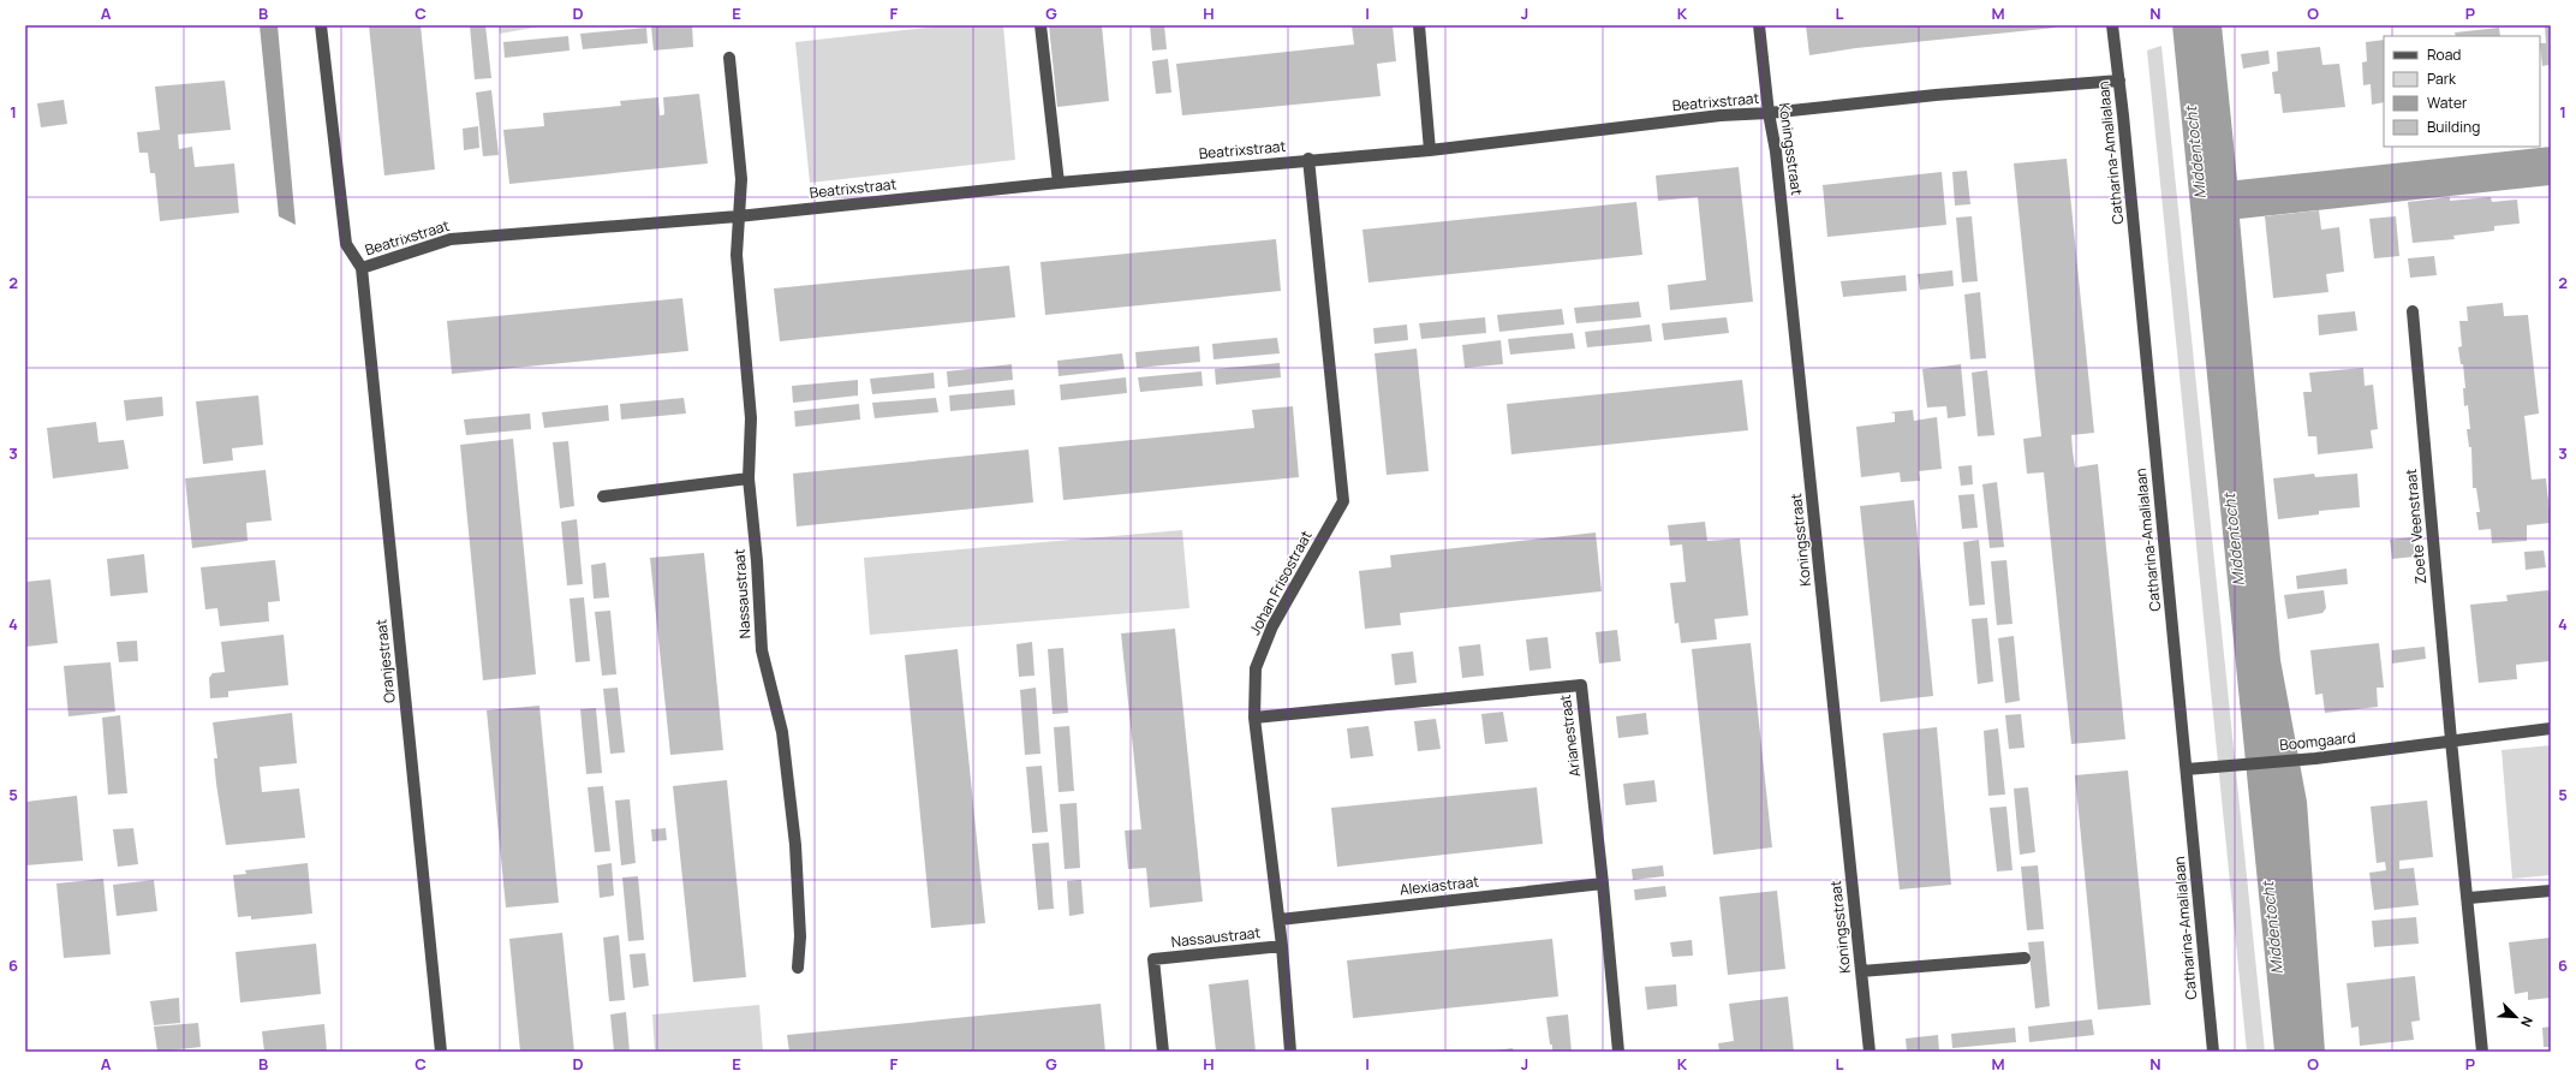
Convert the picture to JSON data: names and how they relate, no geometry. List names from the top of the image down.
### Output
{
  "streets": {
    "street": [
      "Beatrixstraat",
      "Koningsstraat",
      "Catharina-Amalialaan",
      "Zoete Veenstraat",
      "Johan Frisostraat",
      "Nassaustraat",
      "Oranjestraat",
      "Arianestraat",
      "Boomgaard",
      "Alexiastraat"
    ]
  },
  "crossings": [
    ["Beatrixstraat", "Koningsstraat"],
    ["Beatrixstraat", "Catharina-Amalialaan"],
    ["Beatrixstraat", "Johan Frisostraat"],
    ["Beatrixstraat", "Nassaustraat"],
    ["Beatrixstraat", "Oranjestraat"],
    ["Catharina-Amalialaan", "Boomgaard"],
    ["Zoete Veenstraat", "Boomgaard"],
    ["Johan Frisostraat", "Nassaustraat"],
    ["Johan Frisostraat", "Arianestraat"],
    ["Johan Frisostraat", "Alexiastraat"],
    ["Arianestraat", "Alexiastraat"]
  ],
  "water": ["Middentocht"],
  "legend": [
    "Road",
    "Park",
    "Water",
    "Building"
  ],
  "north": "bottom right",
  "grid": {
    "columns": [
      "A",
      "B",
      "C",
      "D",
      "E",
      "F",
      "G",
      "H",
      "I",
      "J",
      "K",
      "L",
      "M",
      "N",
      "O",
      "P"
    ],
    "rows": [
      "1",
      "2",
      "3",
      "4",
      "5",
      "6"
    ]
  }
}
